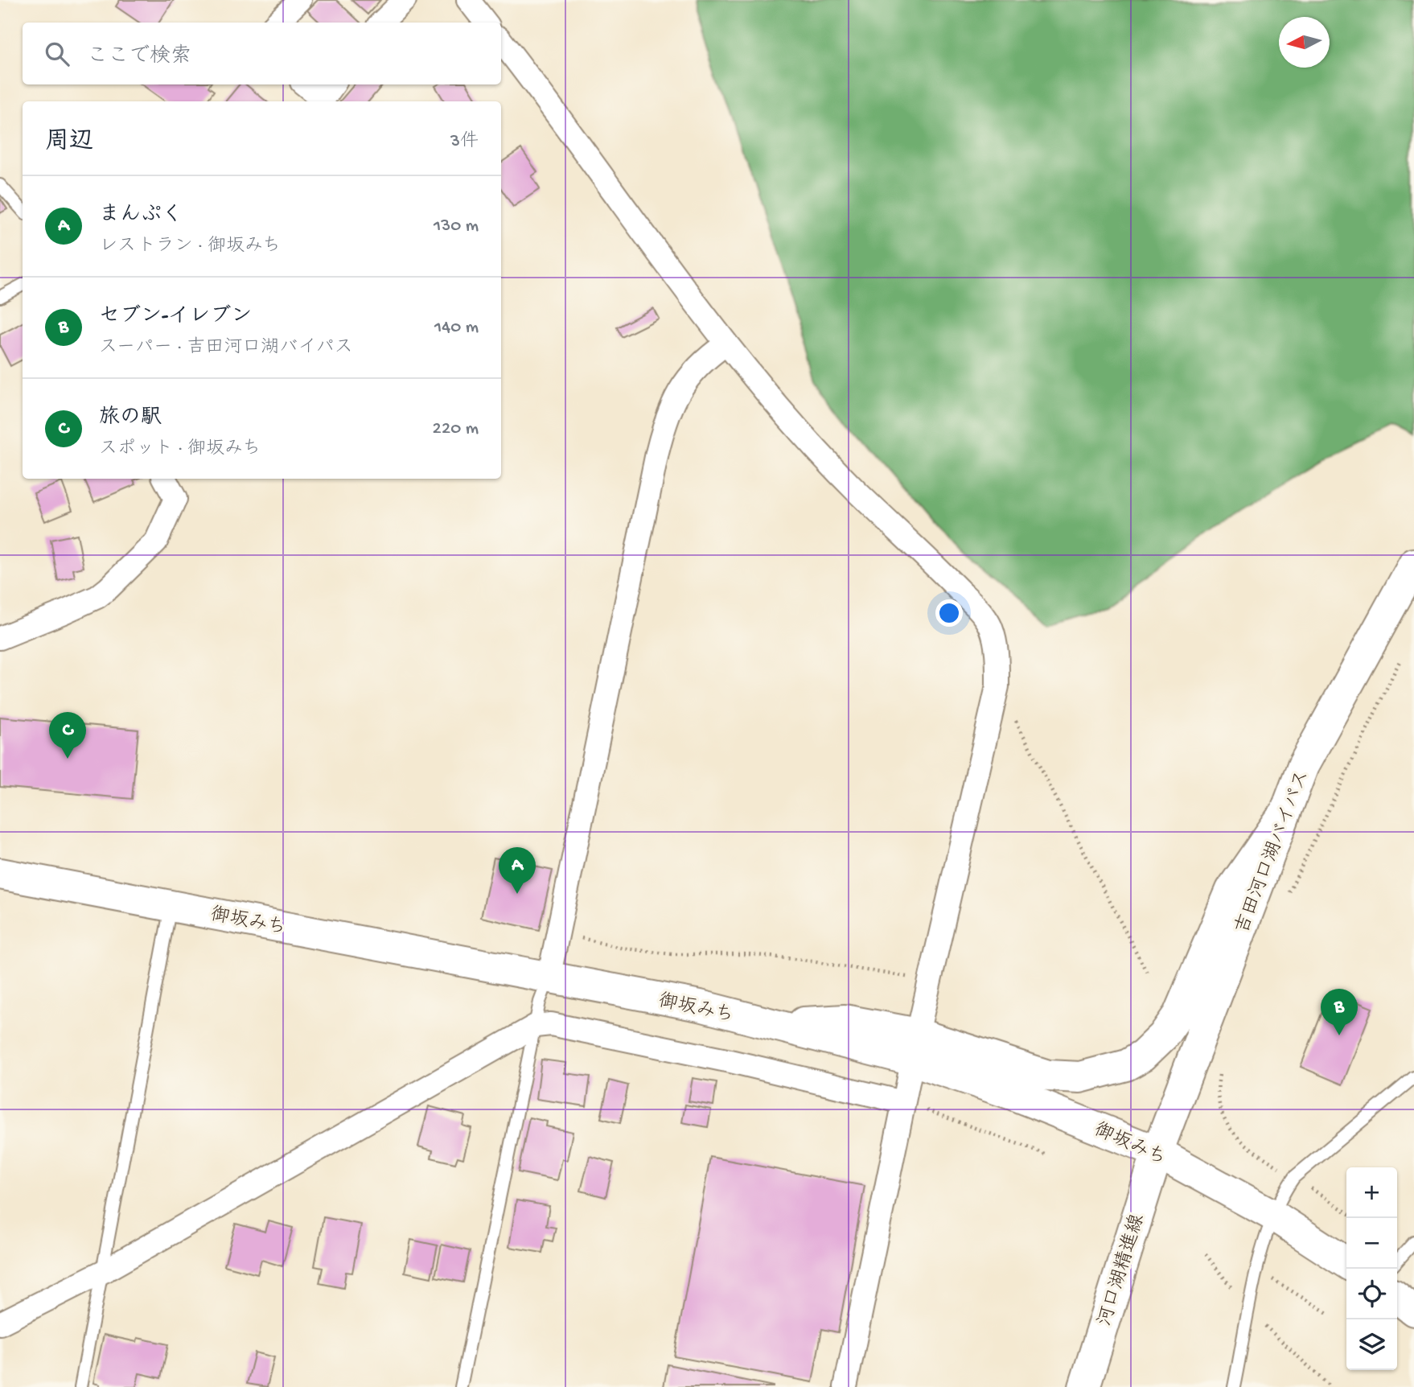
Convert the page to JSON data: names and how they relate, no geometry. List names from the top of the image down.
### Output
{
  "streets": {
    "main road": ["吉田河口湖バイパス", "御坂みち", "河口湖精進線"]
  },
  "crossings": [
    ["吉田河口湖バイパス", "御坂みち"],
    ["吉田河口湖バイパス", "河口湖精進線"],
    ["御坂みち", "河口湖精進線"]
  ],
  "north": "left",
  "page": {
    "search": "ここで検索",
    "heading": ["周辺", "3件"],
    "list": [
      {
        "mark": "A",
        "name": "まんぷく",
        "note": "レストラン · 御坂みち",
        "value": "130 m"
      },
      {
        "mark": "B",
        "name": "セブン-イレブン",
        "note": "スーパー · 吉田河口湖バイパス",
        "value": "140 m"
      },
      {
        "mark": "C",
        "name": "旅の駅",
        "note": "スポット · 御坂みち",
        "value": "220 m"
      }
    ],
    "pins": ["C", "A", "B"],
    "map_buttons": ["+", "−"]
  }
}
